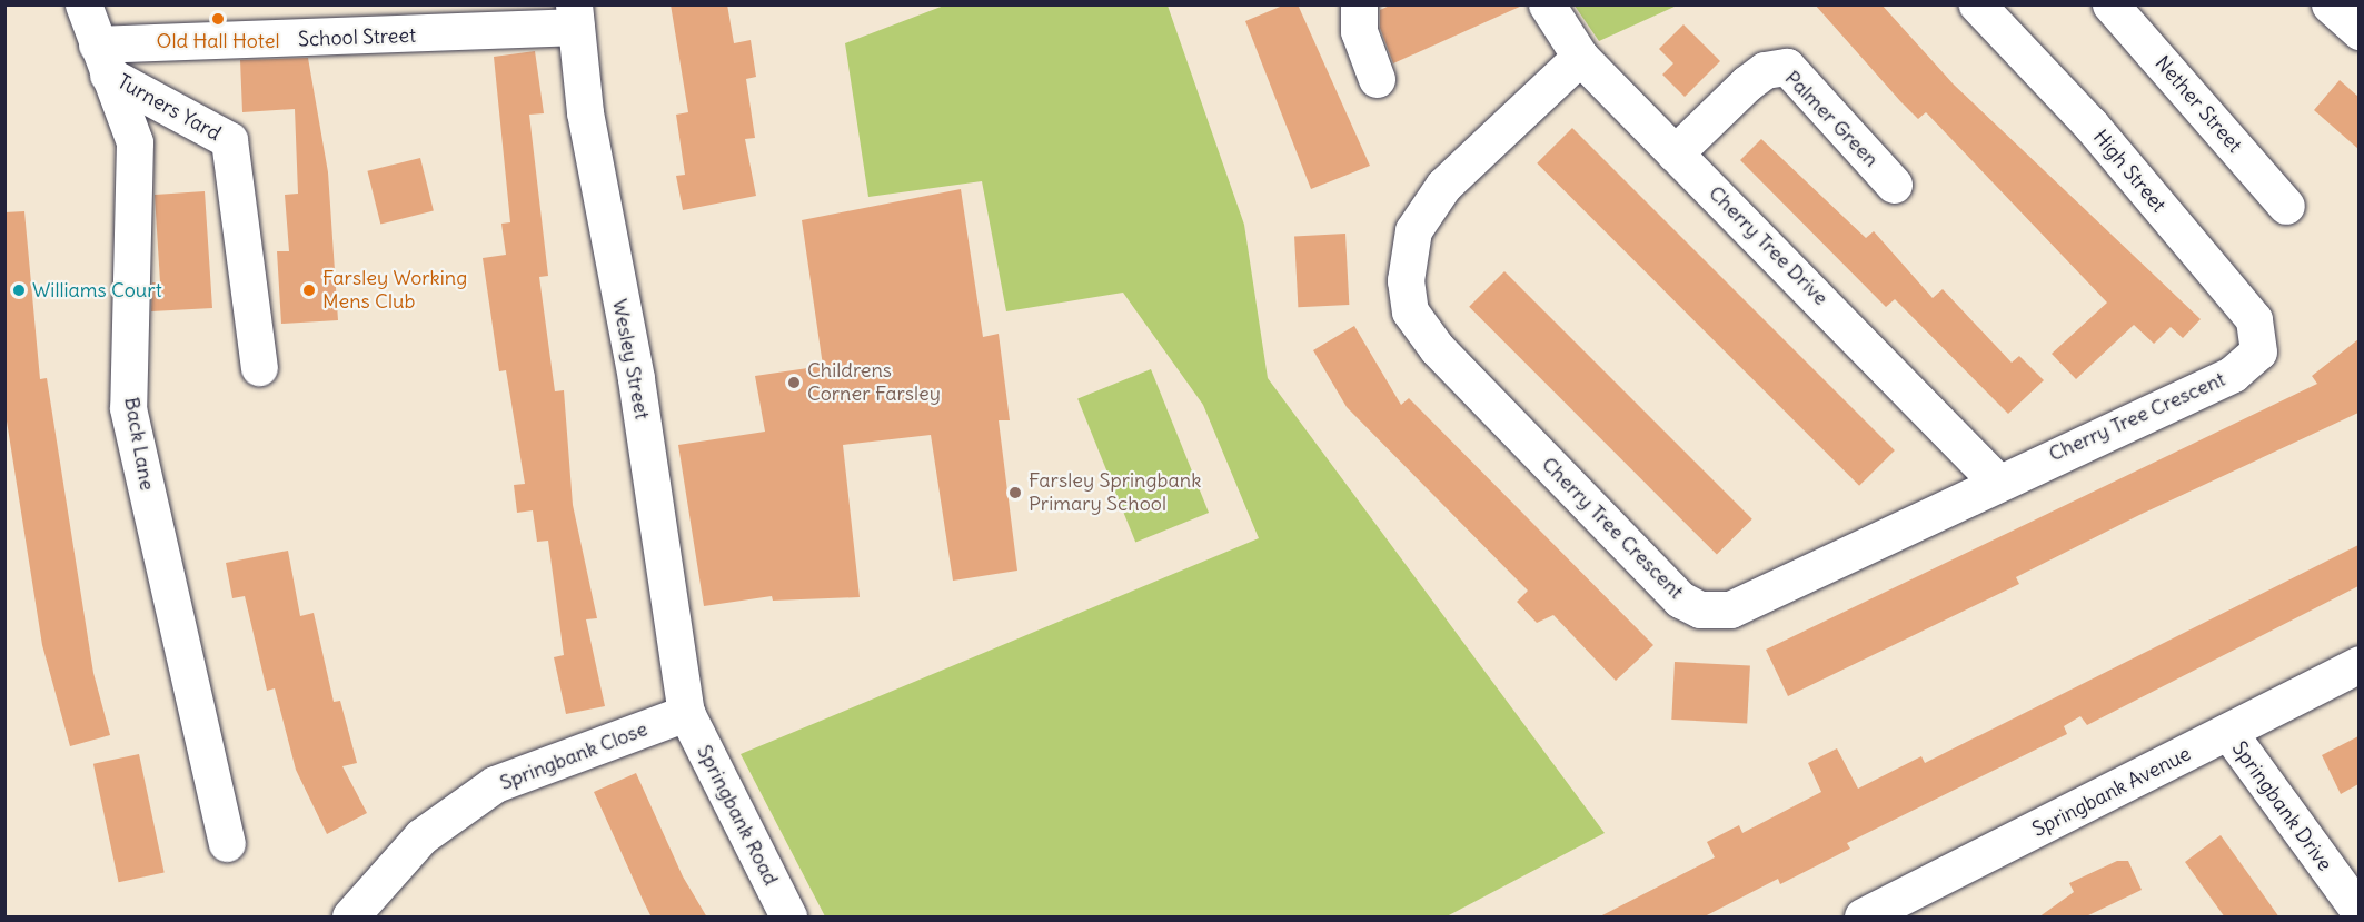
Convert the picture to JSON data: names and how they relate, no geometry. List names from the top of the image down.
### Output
{
  "streets": {
    "street": [
      "School Street",
      "Nether Street",
      "Turners Yard",
      "Palmer Green",
      "High Street",
      "Cherry Tree Drive",
      "Wesley Street",
      "Cherry Tree Crescent",
      "Back Lane",
      "Springbank Close",
      "Springbank Avenue",
      "Springbank Drive",
      "Springbank Road"
    ]
  },
  "crossings": [
    ["School Street", "Turners Yard"],
    ["School Street", "Wesley Street"],
    ["School Street", "Back Lane"],
    ["Turners Yard", "Back Lane"],
    ["Palmer Green", "Cherry Tree Drive"],
    ["High Street", "Cherry Tree Crescent"],
    ["Cherry Tree Drive", "Cherry Tree Crescent"],
    ["Wesley Street", "Springbank Close"],
    ["Wesley Street", "Springbank Road"],
    ["Springbank Close", "Springbank Road"],
    ["Springbank Avenue", "Springbank Drive"]
  ],
  "places": [
    "Old Hall Hotel",
    "Williams Court",
    "Farsley Working Mens Club",
    "Childrens Corner Farsley",
    "Farsley Springbank Primary School"
  ]
}
